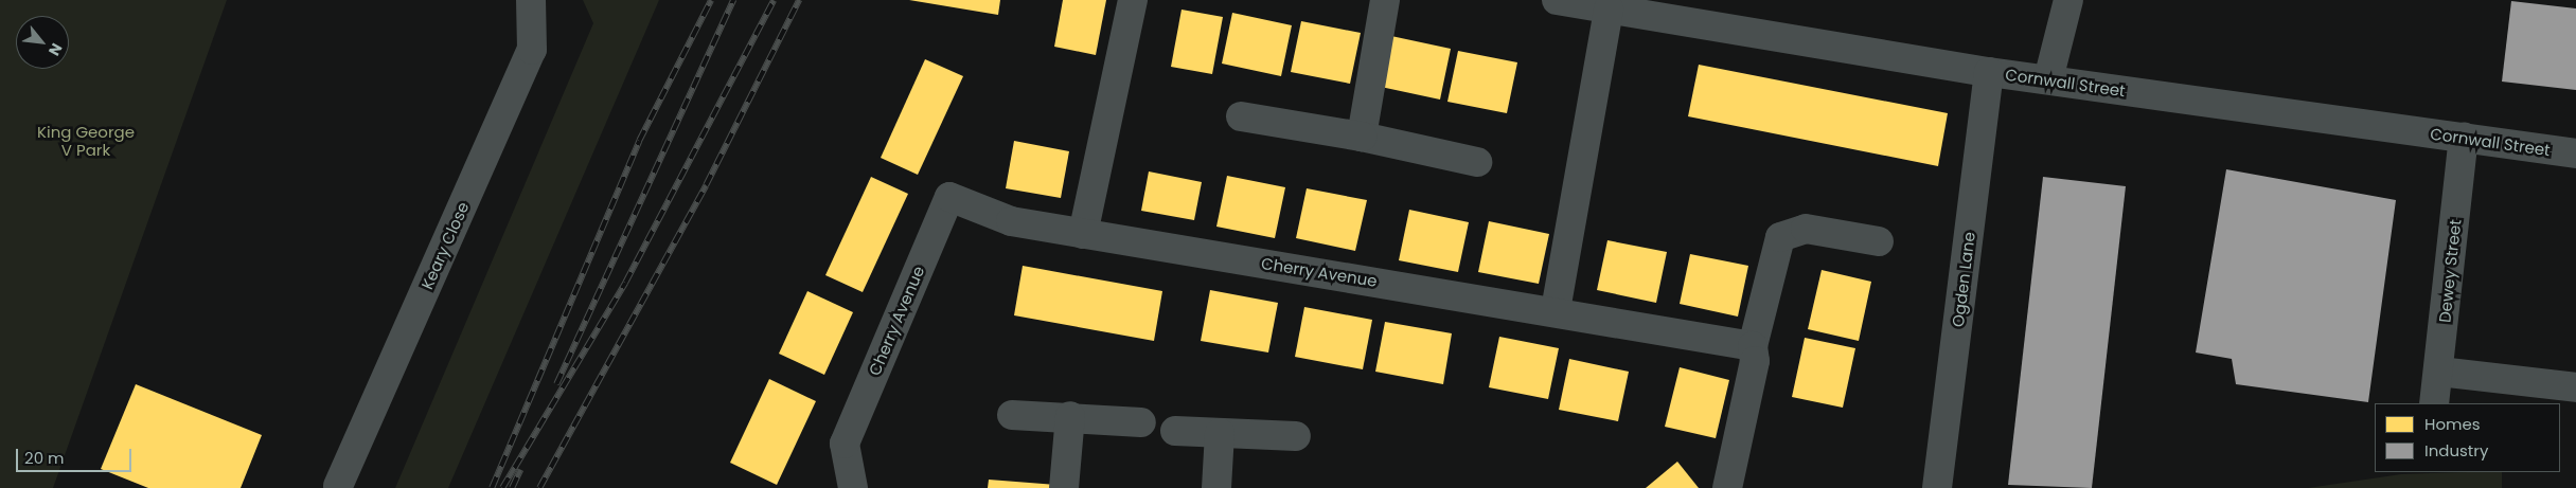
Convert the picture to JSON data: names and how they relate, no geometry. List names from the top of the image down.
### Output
{
  "streets": {
    "street": [
      "Cornwall Street",
      "Keary Close",
      "Dewey Street",
      "Cherry Avenue",
      "Ogden Lane"
    ]
  },
  "crossings": [
    ["Cornwall Street", "Dewey Street"],
    ["Cornwall Street", "Ogden Lane"]
  ],
  "parks": ["King George V Park"],
  "legend": ["Homes", "Industry"],
  "scale_bar": "20 m",
  "north": "bottom right"
}
